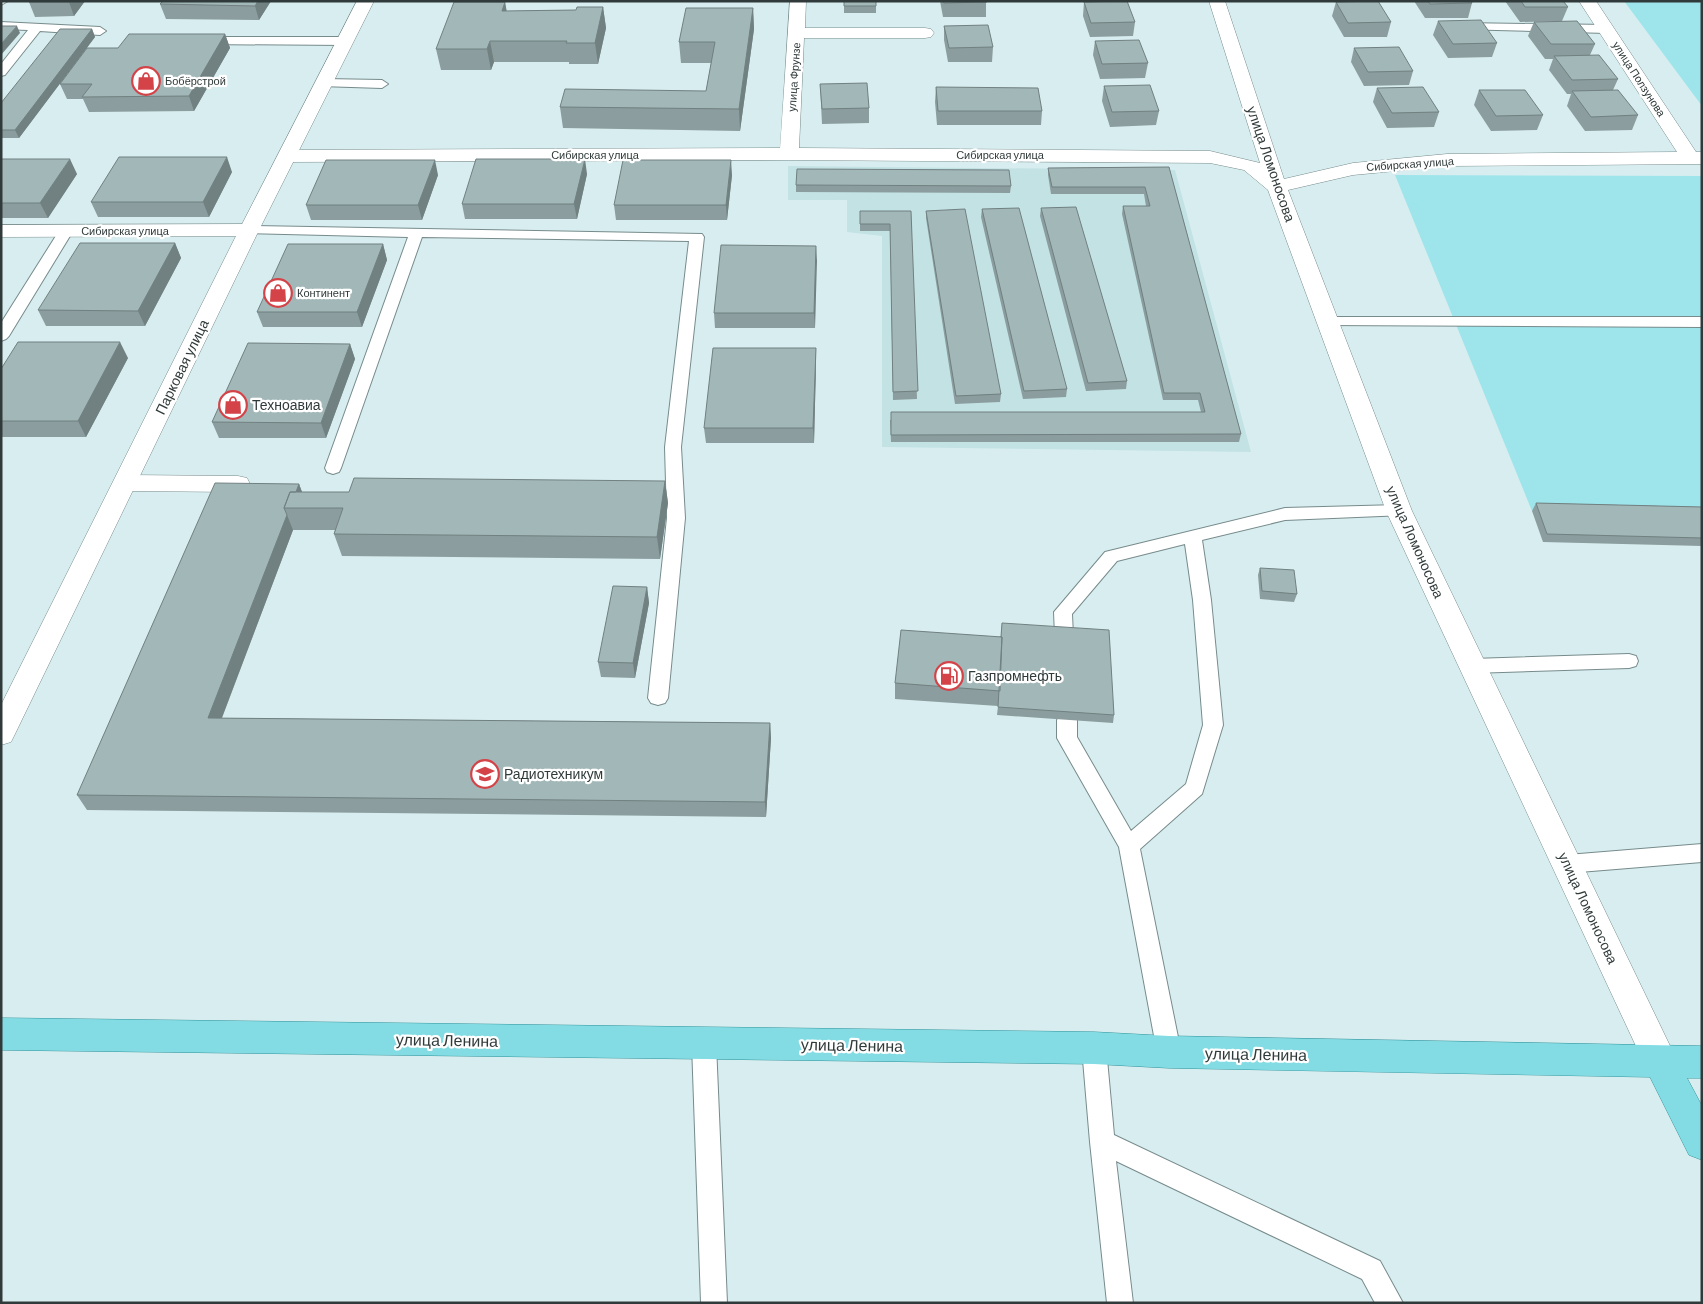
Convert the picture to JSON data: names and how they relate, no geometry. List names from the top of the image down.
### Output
{
  "streets": {
    "main road": ["улица Ленина"],
    "street": [
      "улица Фрунзе",
      "улица Ползунова",
      "Сибирская улица",
      "улица Ломоносова",
      "Парковая улица"
    ]
  },
  "crossings": [
    ["улица Фрунзе", "Сибирская улица"],
    ["улица Ползунова", "Сибирская улица"],
    ["Сибирская улица", "улица Ломоносова"],
    ["Сибирская улица", "Парковая улица"],
    ["улица Ломоносова", "улица Ленина"]
  ],
  "places": {
    "shop": ["Бобёрстрой", "Континент", "Техноавиа"],
    "fuel station": ["Газпромнефть"],
    "school or university": ["Радиотехникум"]
  }
}
